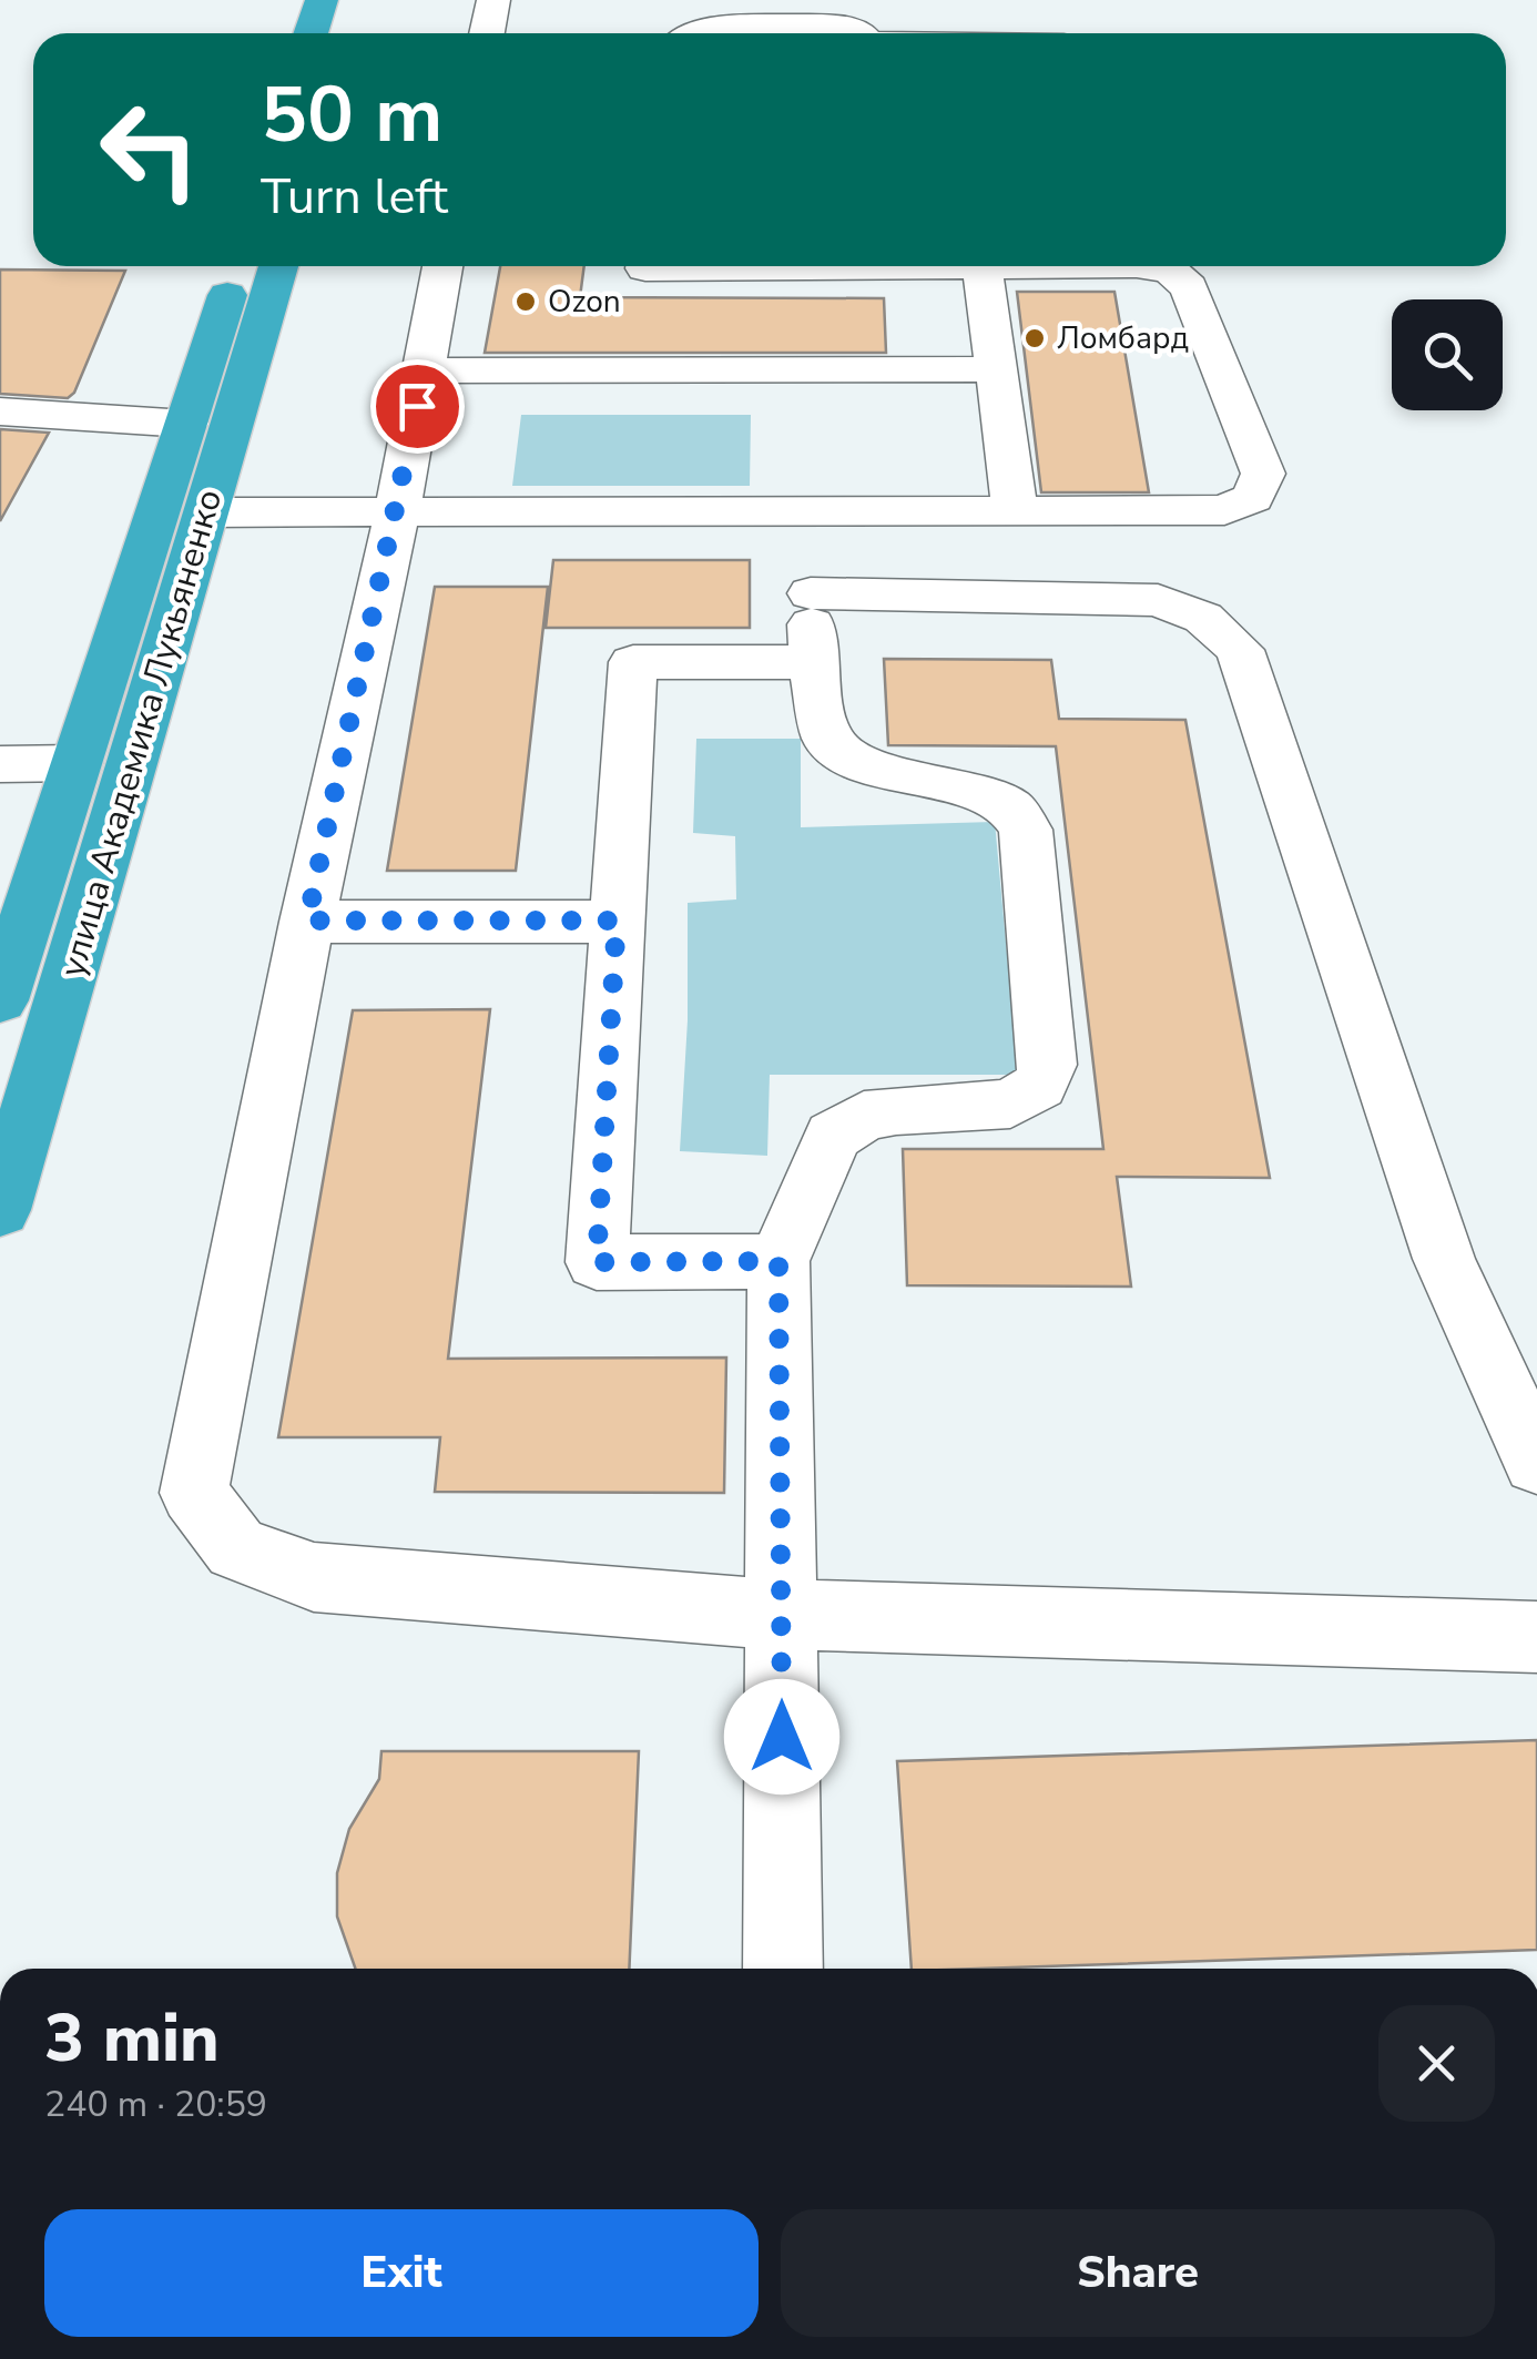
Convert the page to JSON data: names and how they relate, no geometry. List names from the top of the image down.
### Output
{
  "streets": {
    "highway": ["улица Академика Лукьяненко"]
  },
  "places": ["Ozon", "Ломбард"],
  "page": {
    "turn": ["50 m", "Turn left"],
    "heading": ["3 min", "240 m · 20:59"],
    "buttons": ["Exit", "Share"]
  }
}
